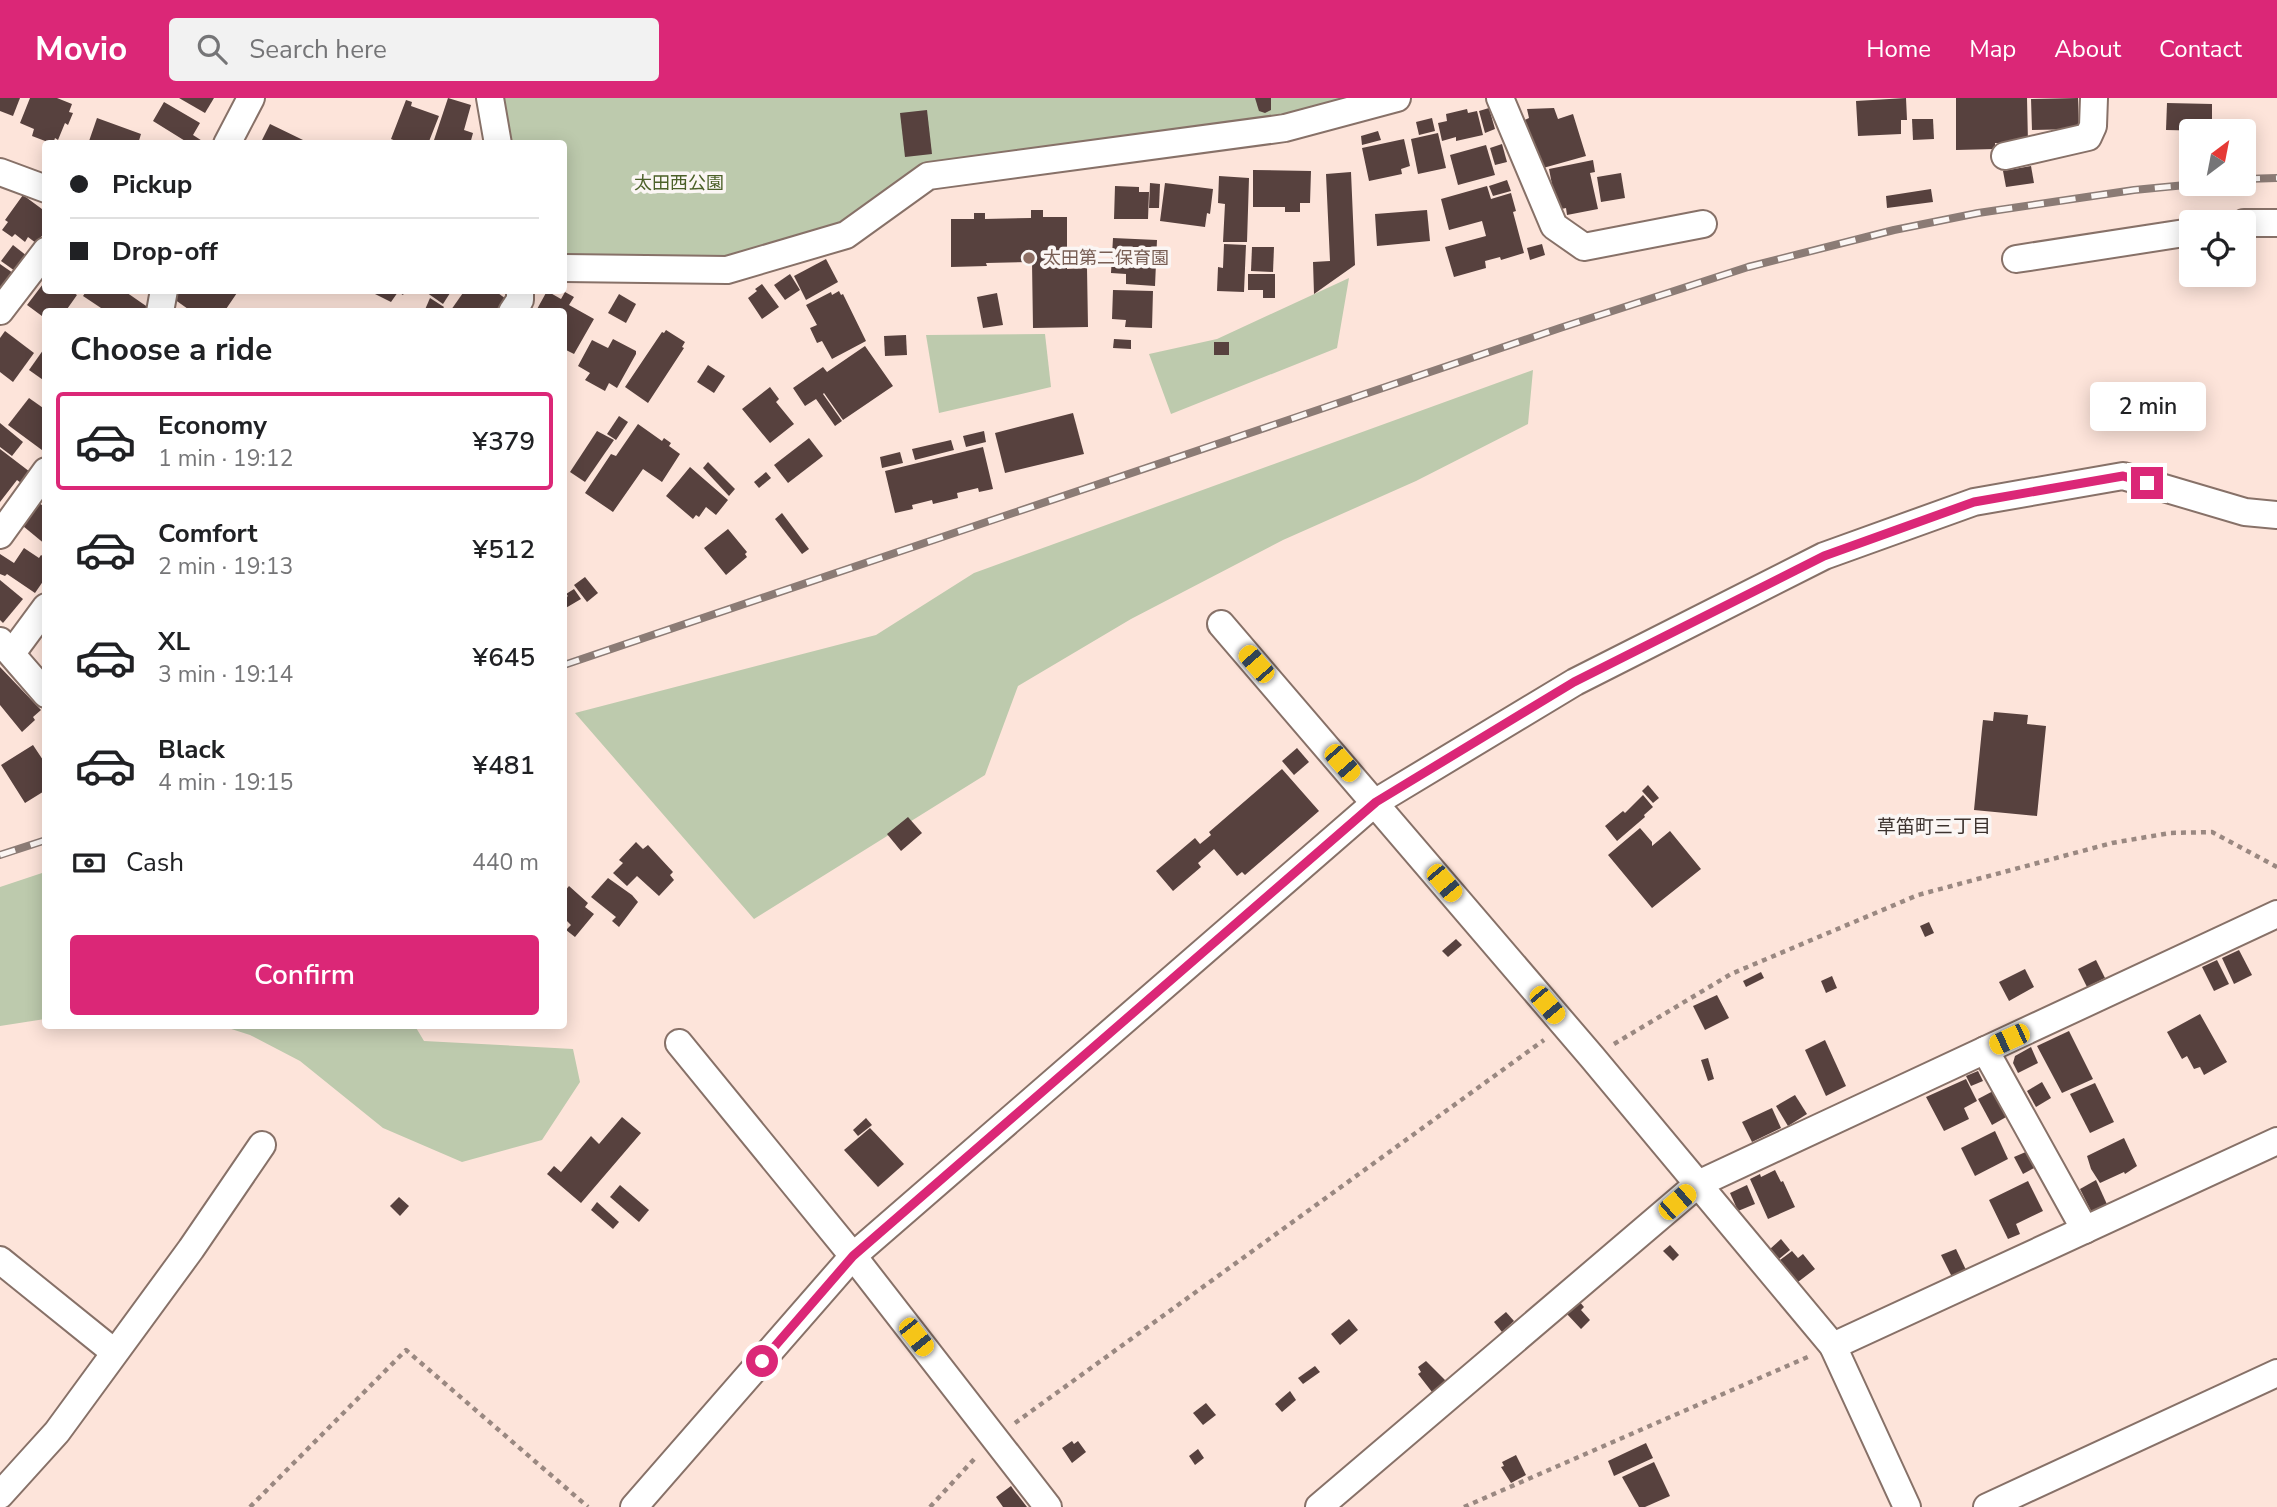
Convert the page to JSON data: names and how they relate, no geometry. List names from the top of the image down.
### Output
{
  "districts": ["草笛町三丁目"],
  "parks": ["太田西公園"],
  "places": ["太田第二保育園"],
  "north": "top right",
  "page": {
    "header": "Movio",
    "search": "Search here",
    "nav": [
      "Home",
      "Map",
      "About",
      "Contact"
    ],
    "banner": ["Pickup", "Drop-off"],
    "heading": "Choose a ride",
    "bubble": "2 min",
    "list": [
      {
        "name": "Economy",
        "note": "1 min · 19:12",
        "value": "¥379"
      },
      {
        "name": "Comfort",
        "note": "2 min · 19:13",
        "value": "¥512"
      },
      {
        "name": "XL",
        "note": "3 min · 19:14",
        "value": "¥645"
      },
      {
        "name": "Black",
        "note": "4 min · 19:15",
        "value": "¥481"
      }
    ],
    "pay": ["Cash", "440 m"],
    "buttons": "Confirm"
  }
}
